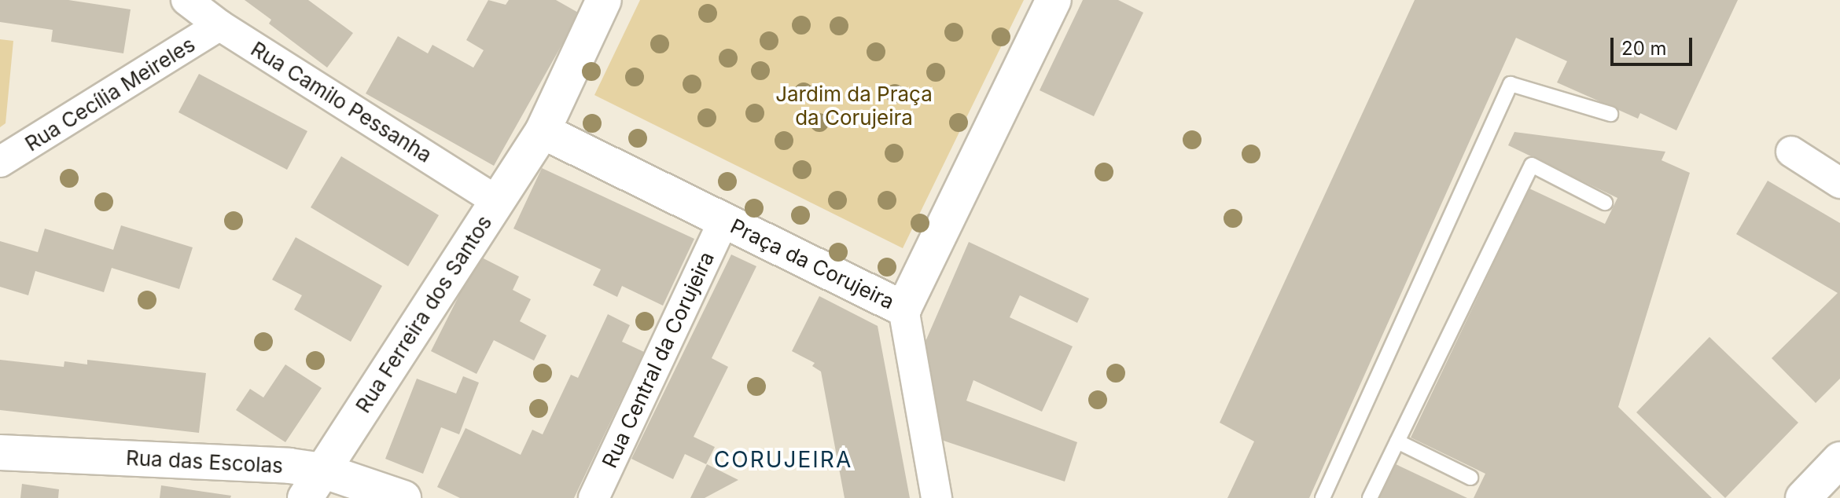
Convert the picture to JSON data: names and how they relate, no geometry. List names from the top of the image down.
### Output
{
  "streets": {
    "street": [
      "Rua Cecília Meireles",
      "Rua Camilo Pessanha",
      "Praça da Corujeira",
      "Rua Ferreira dos Santos",
      "Rua Central da Corujeira",
      "Rua das Escolas"
    ]
  },
  "crossings": [
    ["Rua Cecília Meireles", "Rua Camilo Pessanha"],
    ["Rua Camilo Pessanha", "Rua Ferreira dos Santos"],
    ["Praça da Corujeira", "Rua Ferreira dos Santos"],
    ["Praça da Corujeira", "Rua Central da Corujeira"],
    ["Rua Ferreira dos Santos", "Rua das Escolas"]
  ],
  "districts": ["CORUJEIRA"],
  "parks": ["Jardim da Praça da Corujeira"],
  "scale_bar": "20 m"
}
